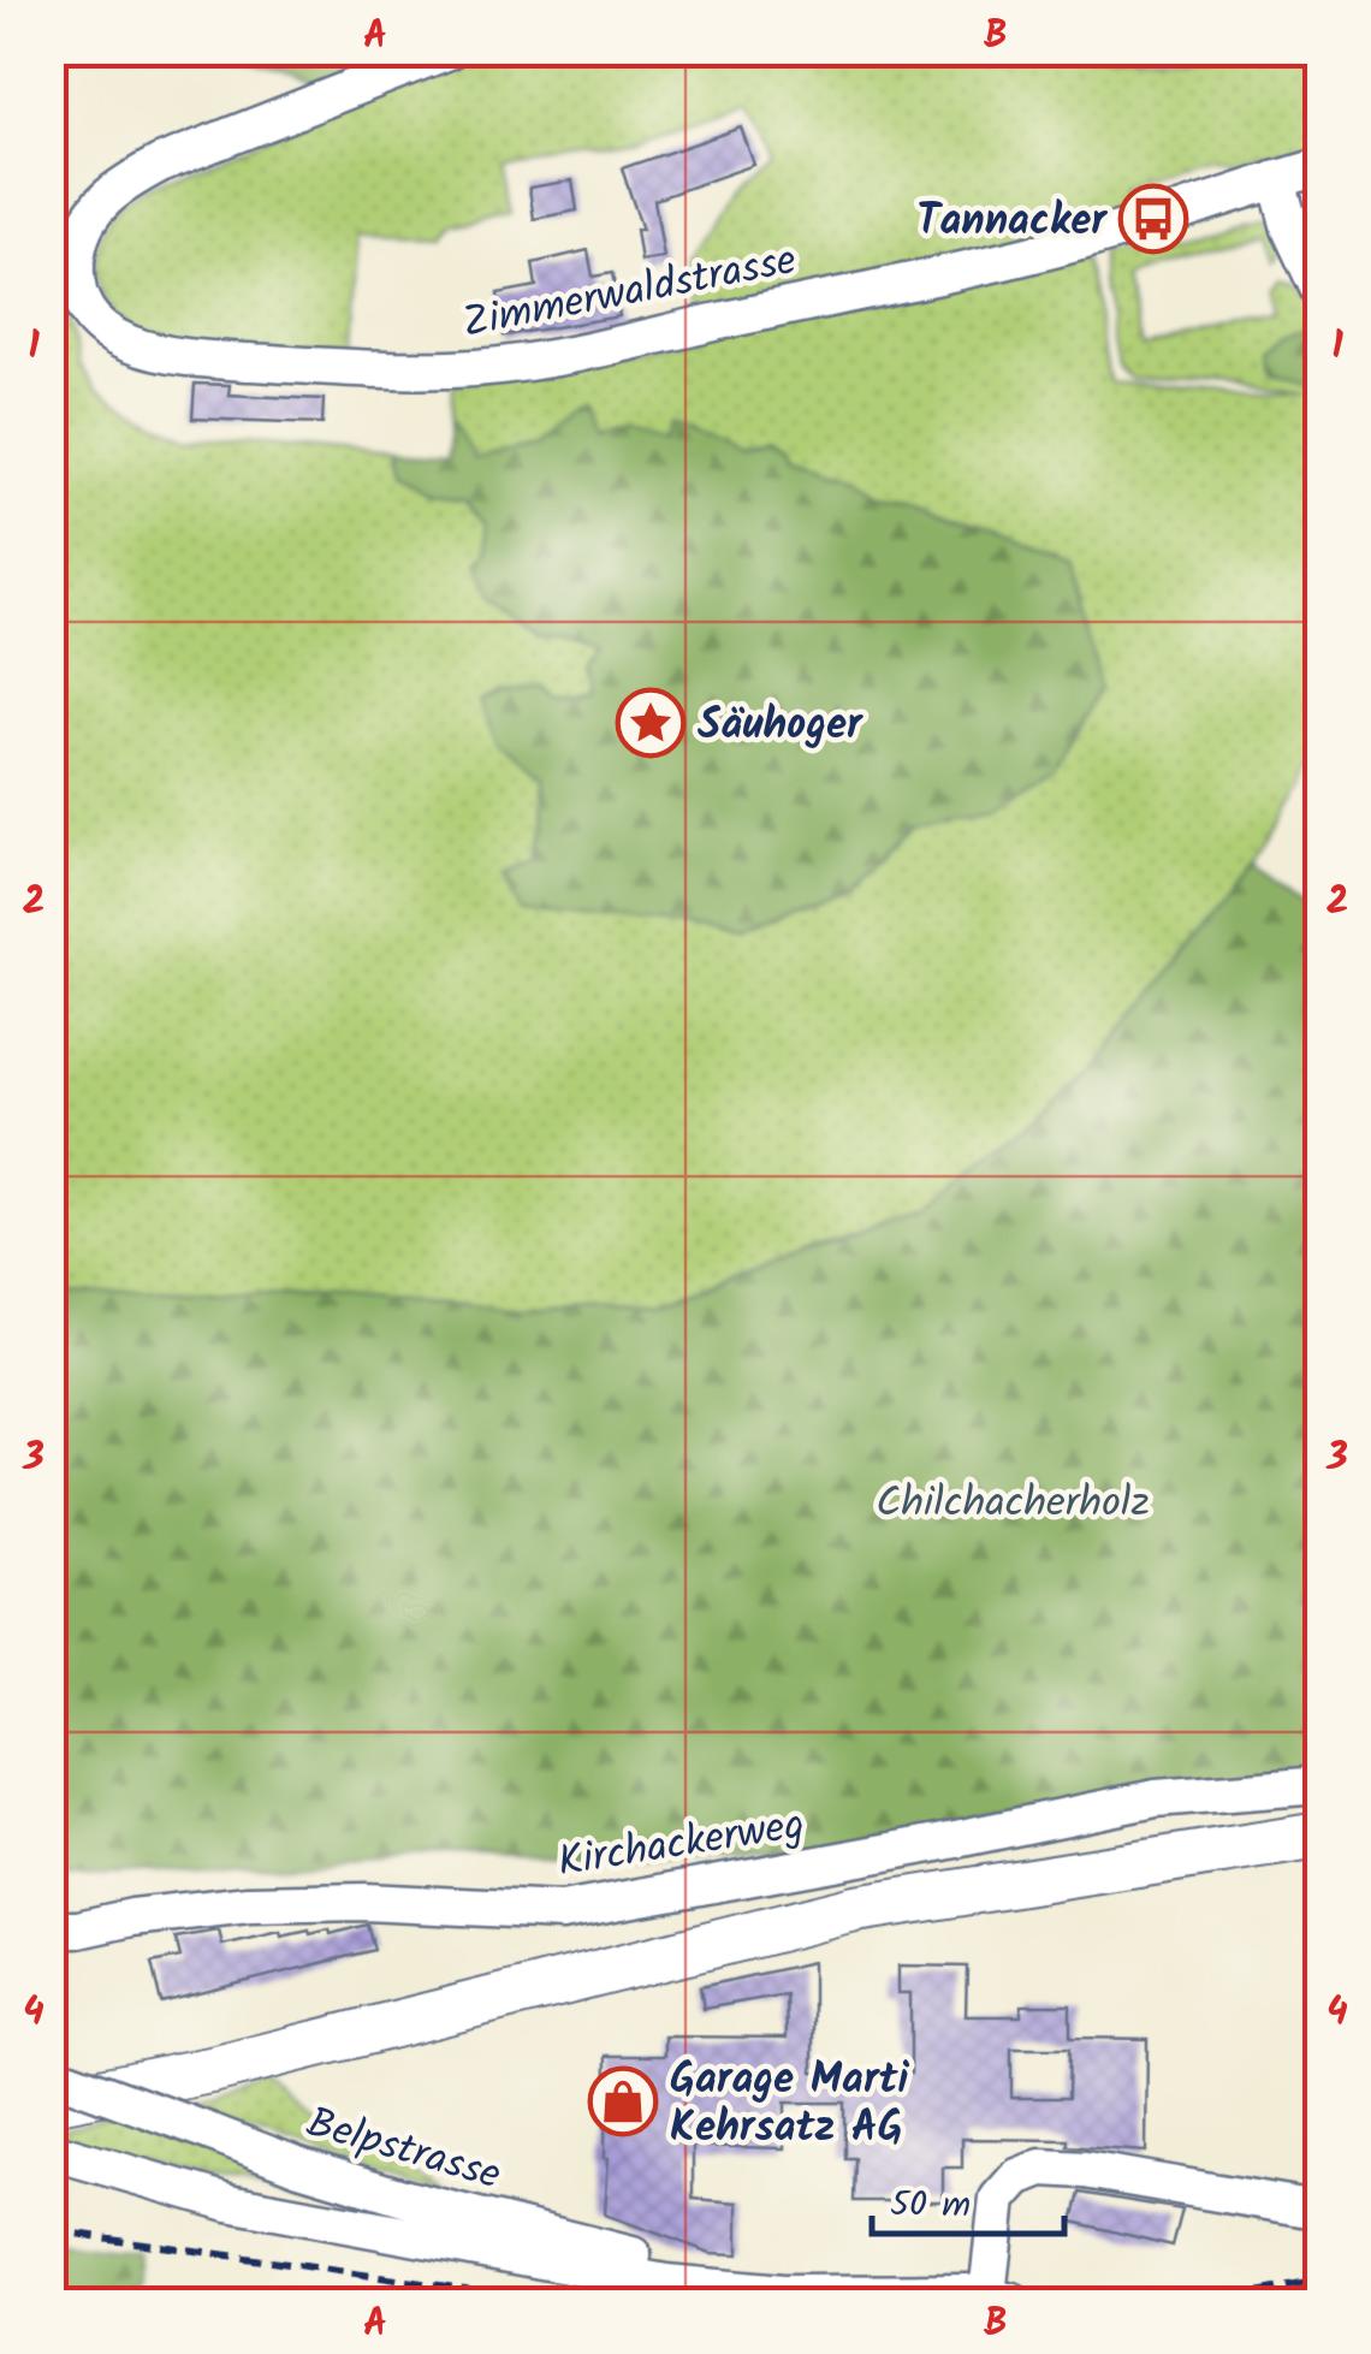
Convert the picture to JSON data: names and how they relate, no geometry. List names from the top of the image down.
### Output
{
  "streets": {
    "street": ["Zimmerwaldstrasse", "Kirchackerweg", "Belpstrasse"]
  },
  "parks": ["Chilchacherholz"],
  "places": {
    "bus stop": ["Tannacker"],
    "place": ["Säuhoger"],
    "shop": ["Garage Marti Kehrsatz AG"]
  },
  "scale_bar": "50 m",
  "grid": {
    "columns": ["A", "B"],
    "rows": [
      "1",
      "2",
      "3",
      "4"
    ]
  }
}
